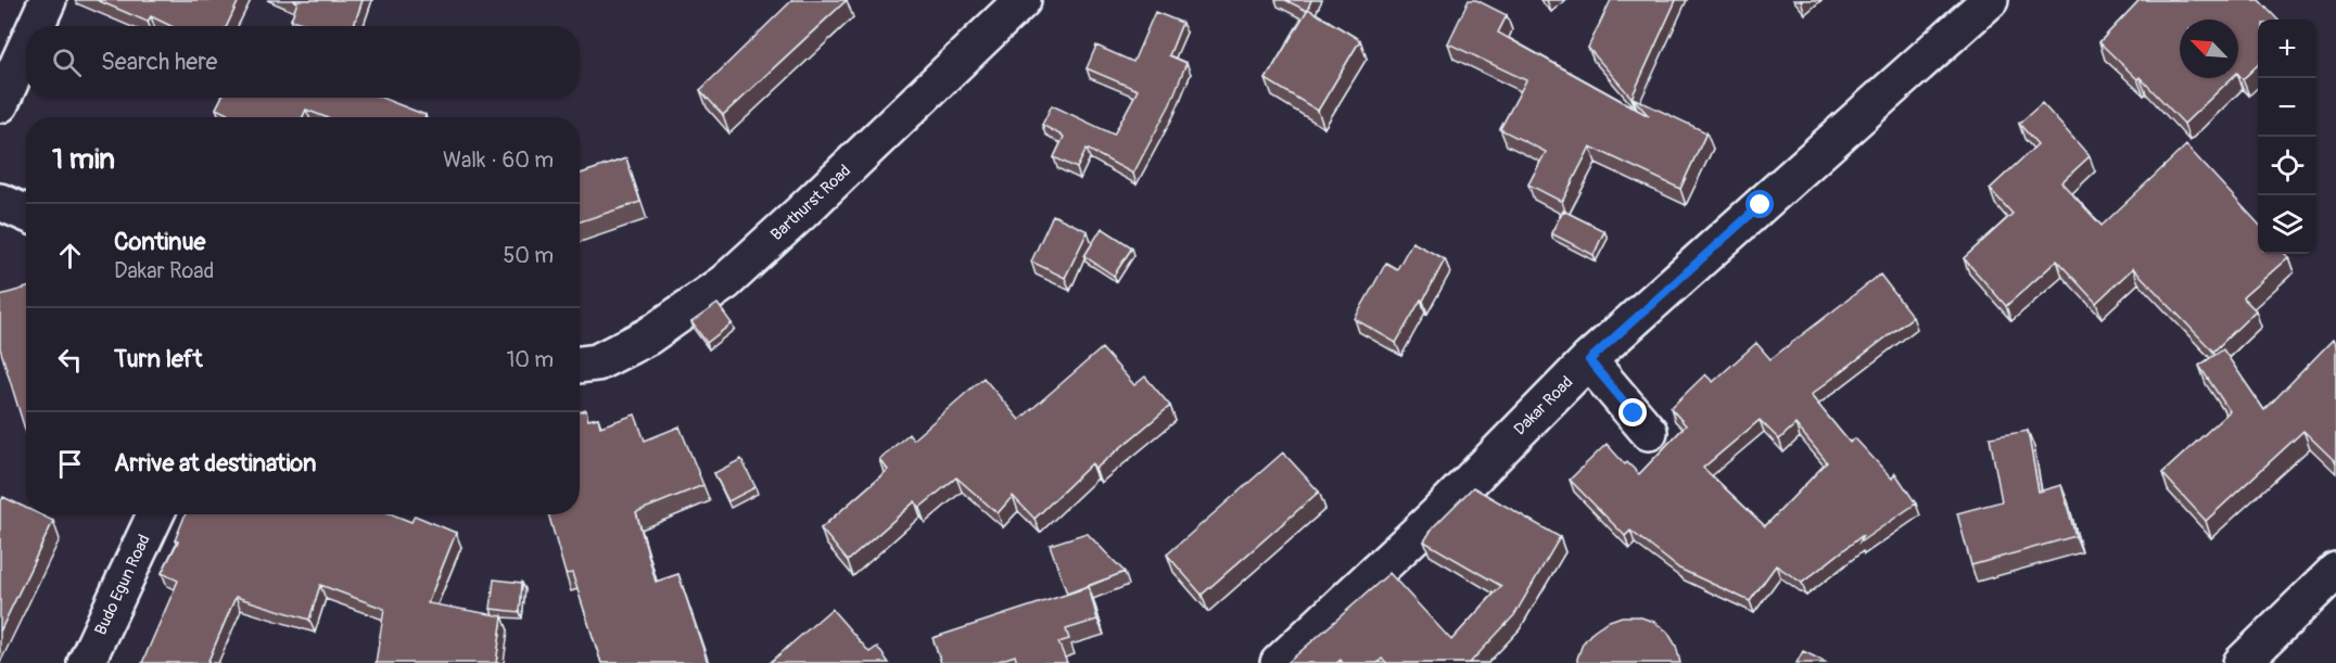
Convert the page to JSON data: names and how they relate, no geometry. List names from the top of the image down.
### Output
{
  "streets": {
    "street": ["Barthurst Road", "Dakar Road", "Budo Egun Road"]
  },
  "north": "top left",
  "page": {
    "map_buttons": ["+", "−"],
    "search": "Search here",
    "heading": ["1 min", "Walk · 60 m"],
    "list": [
      ["Continue", "Dakar Road", "50 m"],
      ["Turn left", "10 m"],
      "Arrive at destination"
    ]
  }
}
